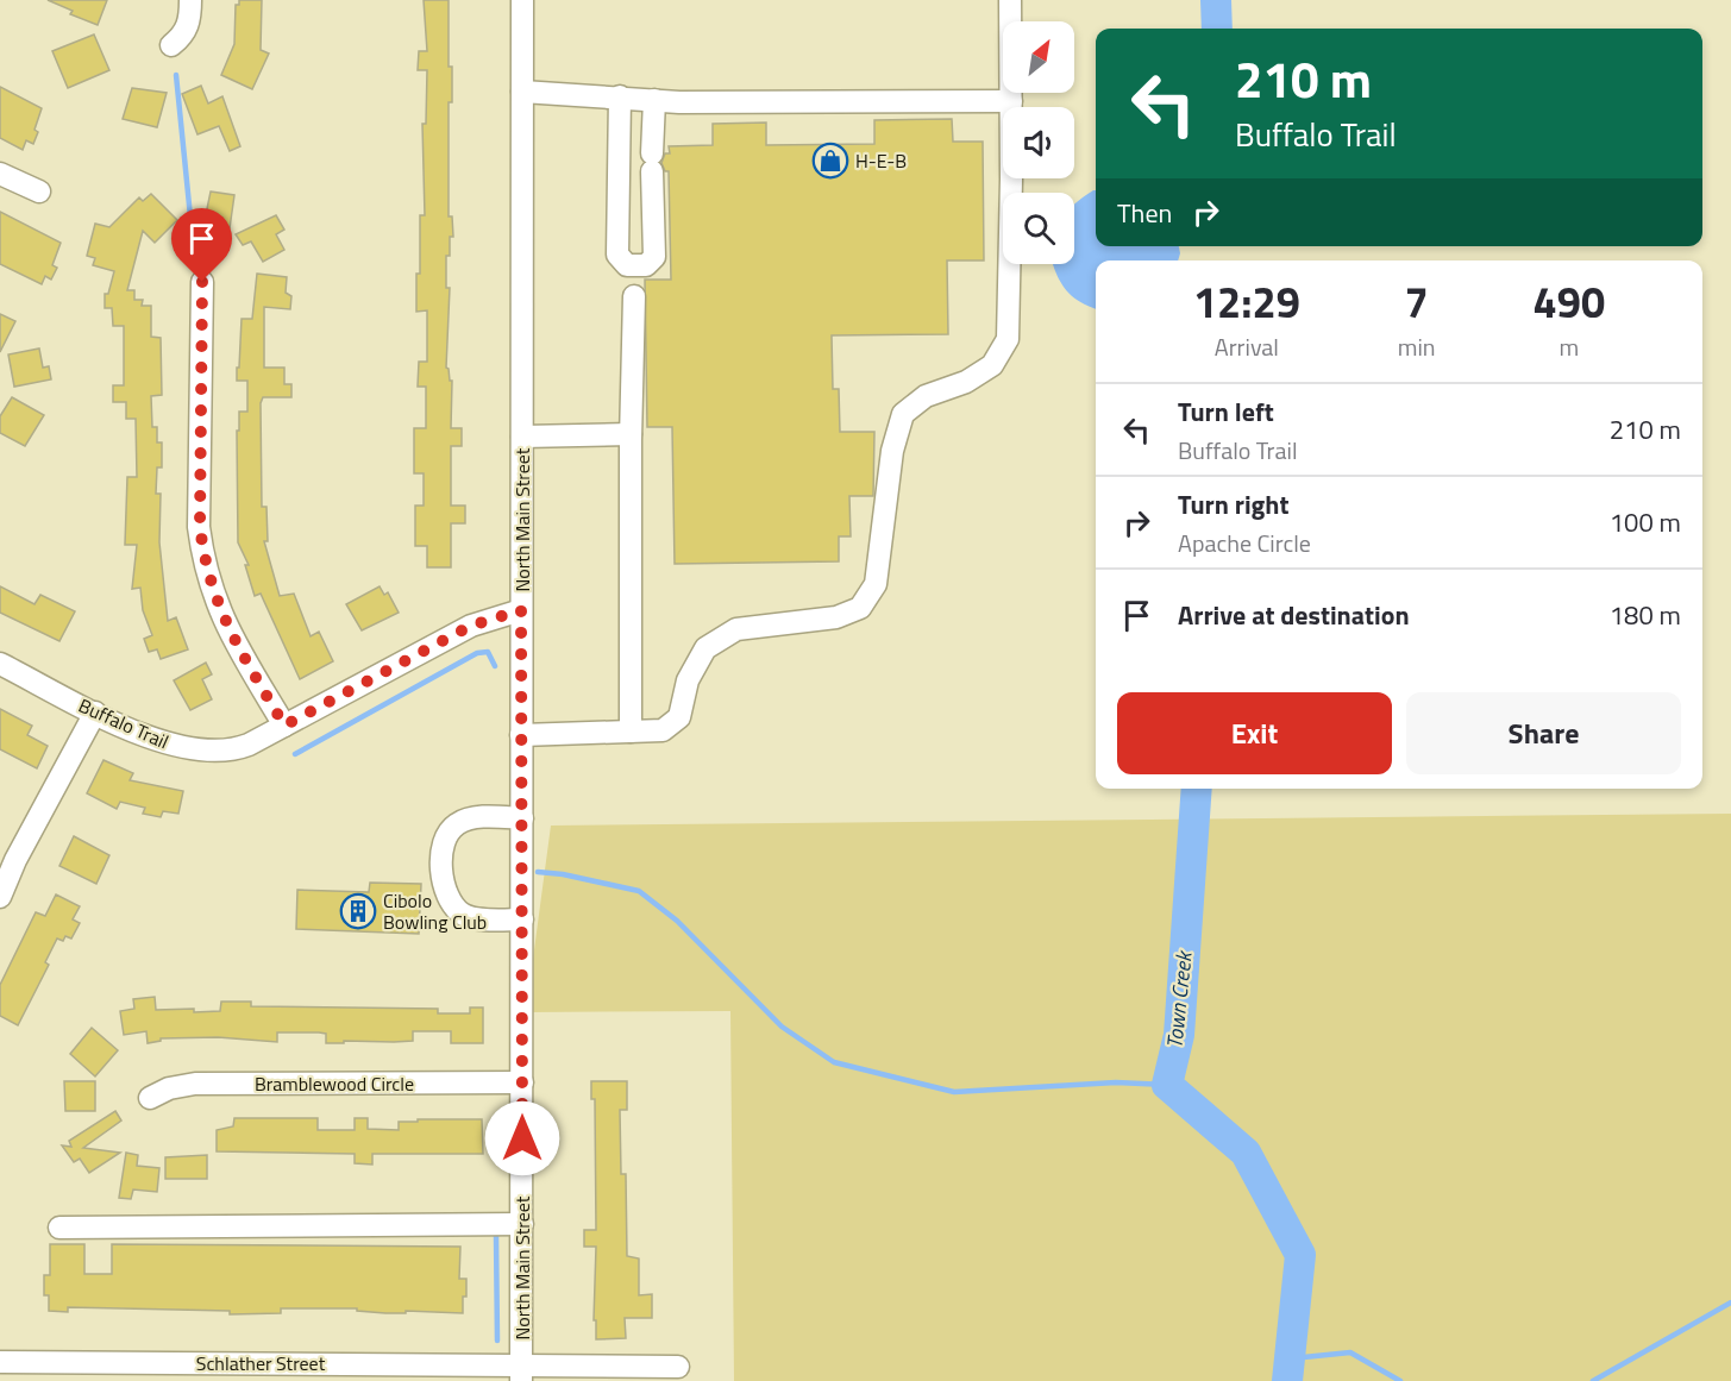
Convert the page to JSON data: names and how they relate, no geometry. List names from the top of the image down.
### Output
{
  "streets": {
    "street": [
      "North Main Street",
      "Buffalo Trail",
      "Bramblewood Circle",
      "Schlather Street"
    ]
  },
  "crossings": [
    ["North Main Street", "Buffalo Trail"],
    ["North Main Street", "Bramblewood Circle"],
    ["North Main Street", "Schlather Street"]
  ],
  "water": ["Town Creek"],
  "places": {
    "shop": ["H-E-B"],
    "building": ["Cibolo Bowling Club"]
  },
  "north": "top right",
  "page": {
    "turn": ["210 m", "Buffalo Trail"],
    "then": "Then",
    "eta": [
      "12:29",
      "Arrival",
      "7",
      "min",
      "490",
      "m"
    ],
    "list": [
      {
        "name": "Turn left",
        "note": "Buffalo Trail",
        "value": "210 m"
      },
      {
        "name": "Turn right",
        "note": "Apache Circle",
        "value": "100 m"
      },
      {
        "name": "Arrive at destination",
        "value": "180 m"
      }
    ],
    "buttons": ["Exit", "Share"]
  }
}
